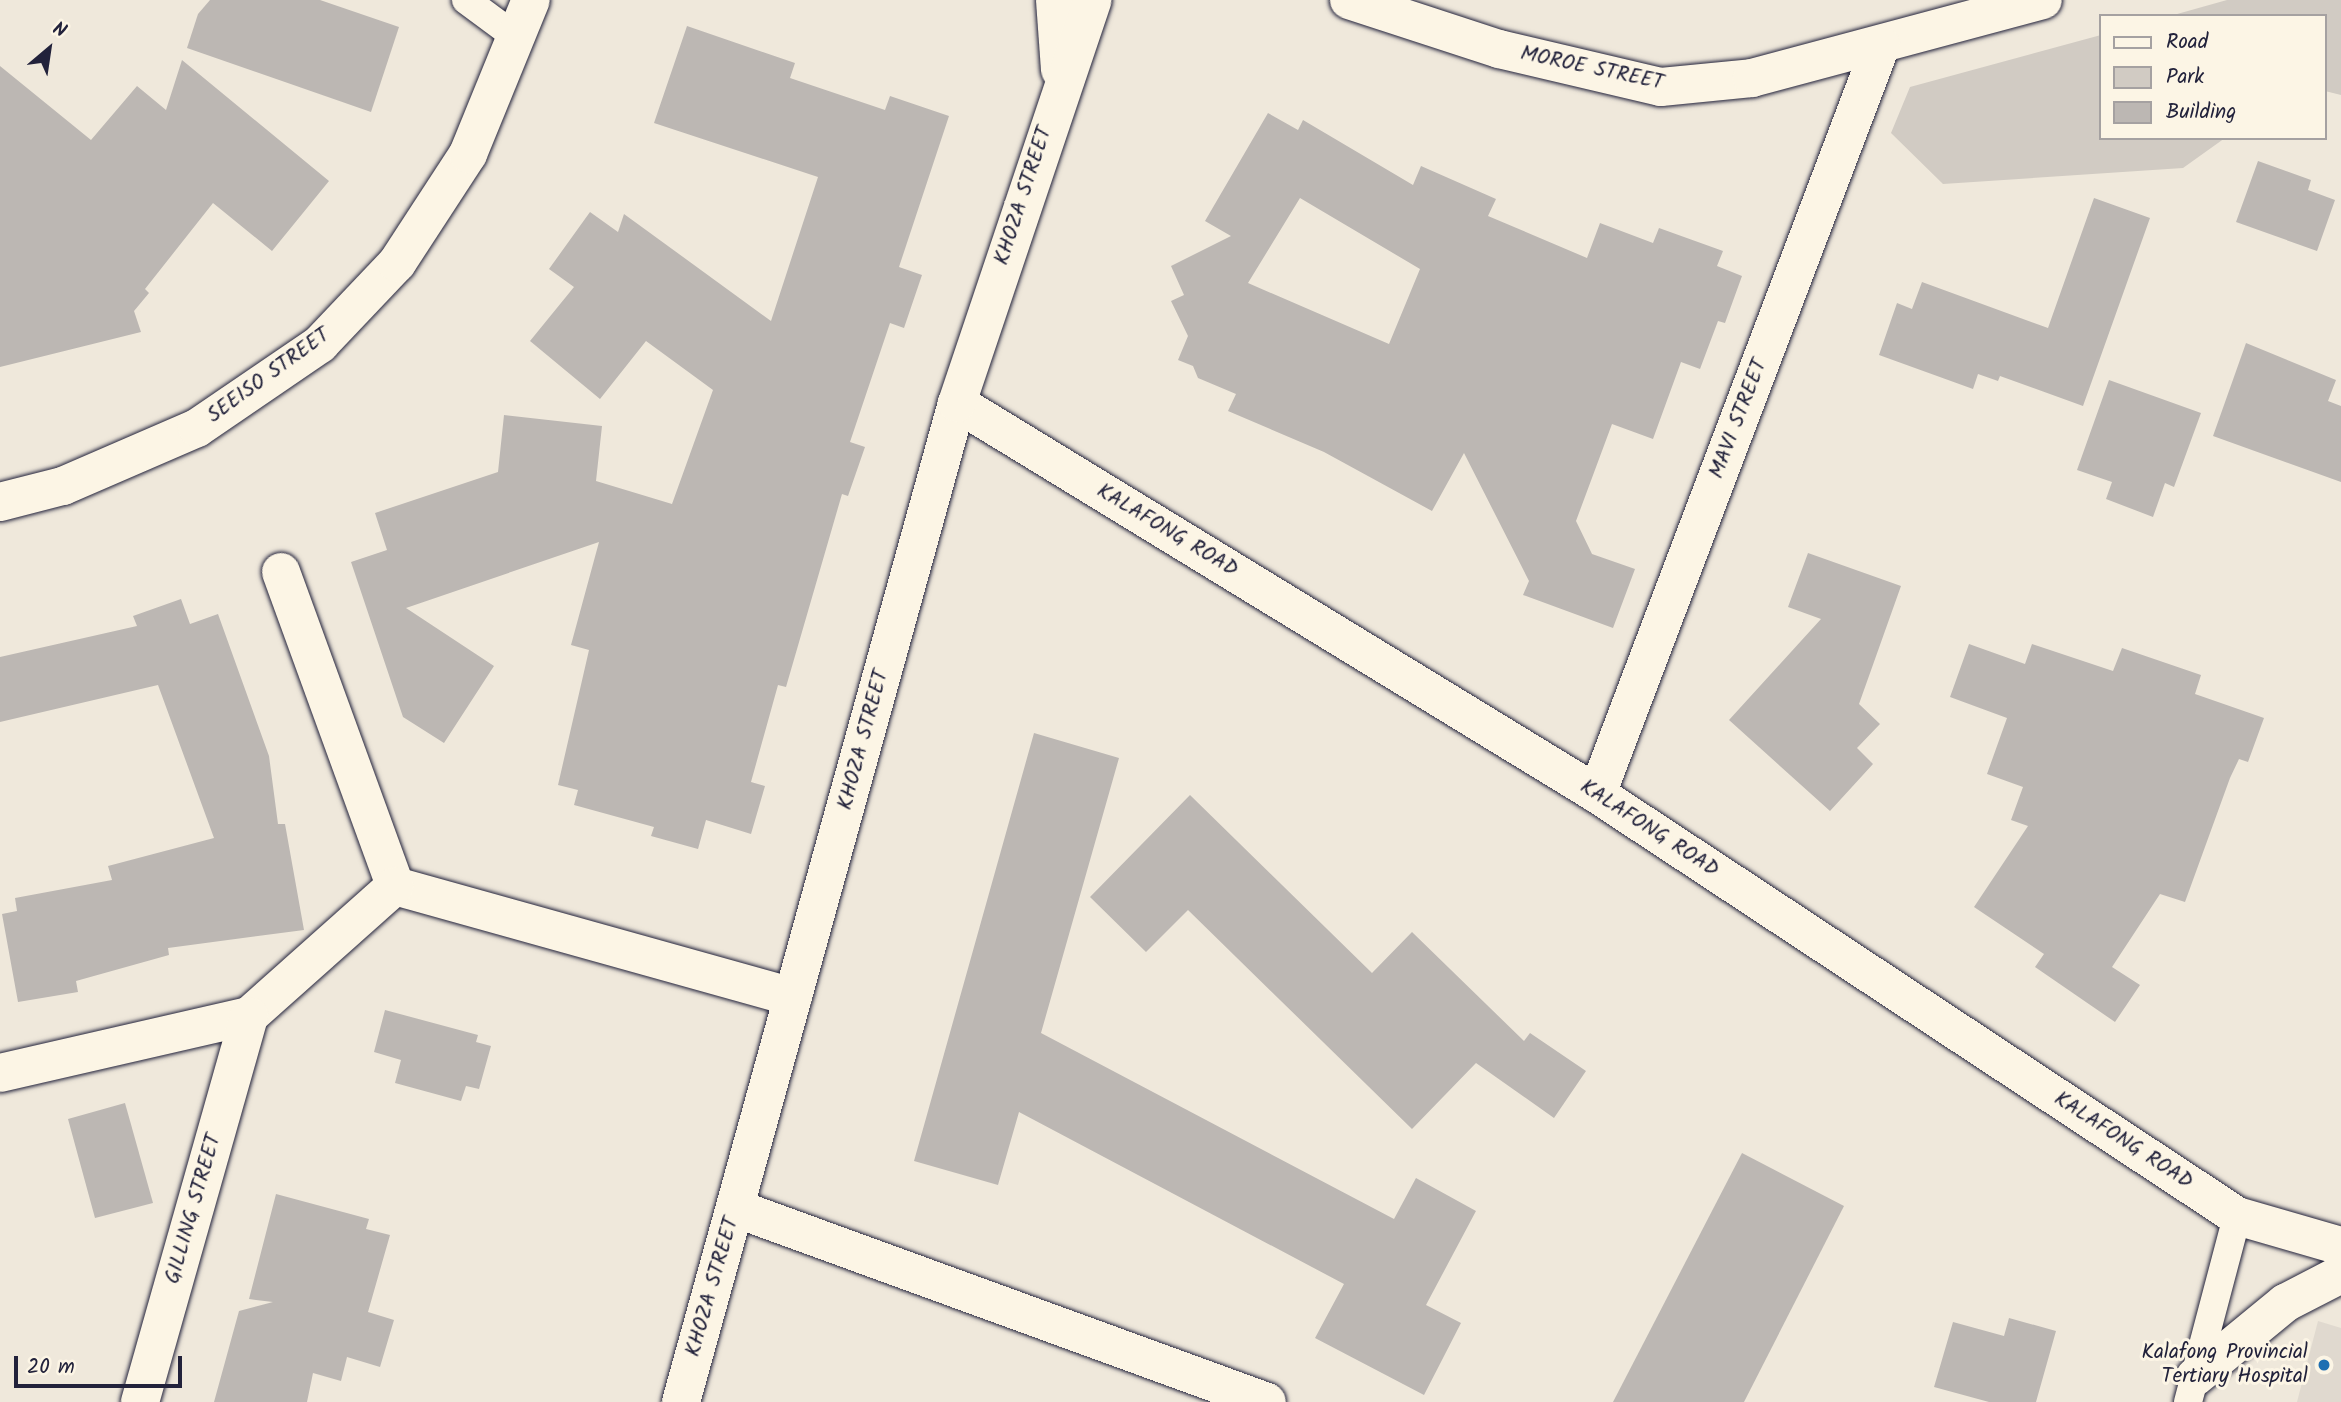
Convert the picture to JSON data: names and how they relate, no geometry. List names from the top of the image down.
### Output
{
  "streets": {
    "street": [
      "MOROE STREET",
      "KHOZA STREET",
      "SEEISO STREET",
      "MAVI STREET",
      "KALAFONG ROAD",
      "GILLING STREET"
    ]
  },
  "crossings": [
    ["MOROE STREET", "MAVI STREET"],
    ["KHOZA STREET", "KALAFONG ROAD"],
    ["MAVI STREET", "KALAFONG ROAD"]
  ],
  "places": ["Kalafong Provincial Tertiary Hospital"],
  "legend": ["Road", "Park", "Building"],
  "scale_bar": "20 m",
  "north": "top right"
}
